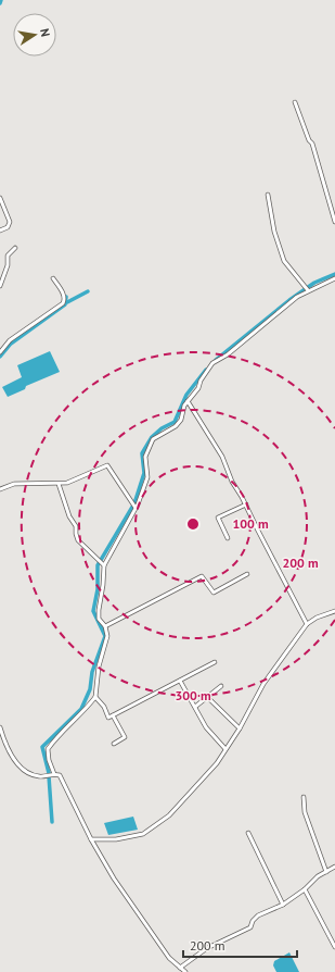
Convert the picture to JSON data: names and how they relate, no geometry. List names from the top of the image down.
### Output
{
  "scale_bar": "200 m",
  "north": "right",
  "rings": ["100 m", "200 m", "300 m"]
}
